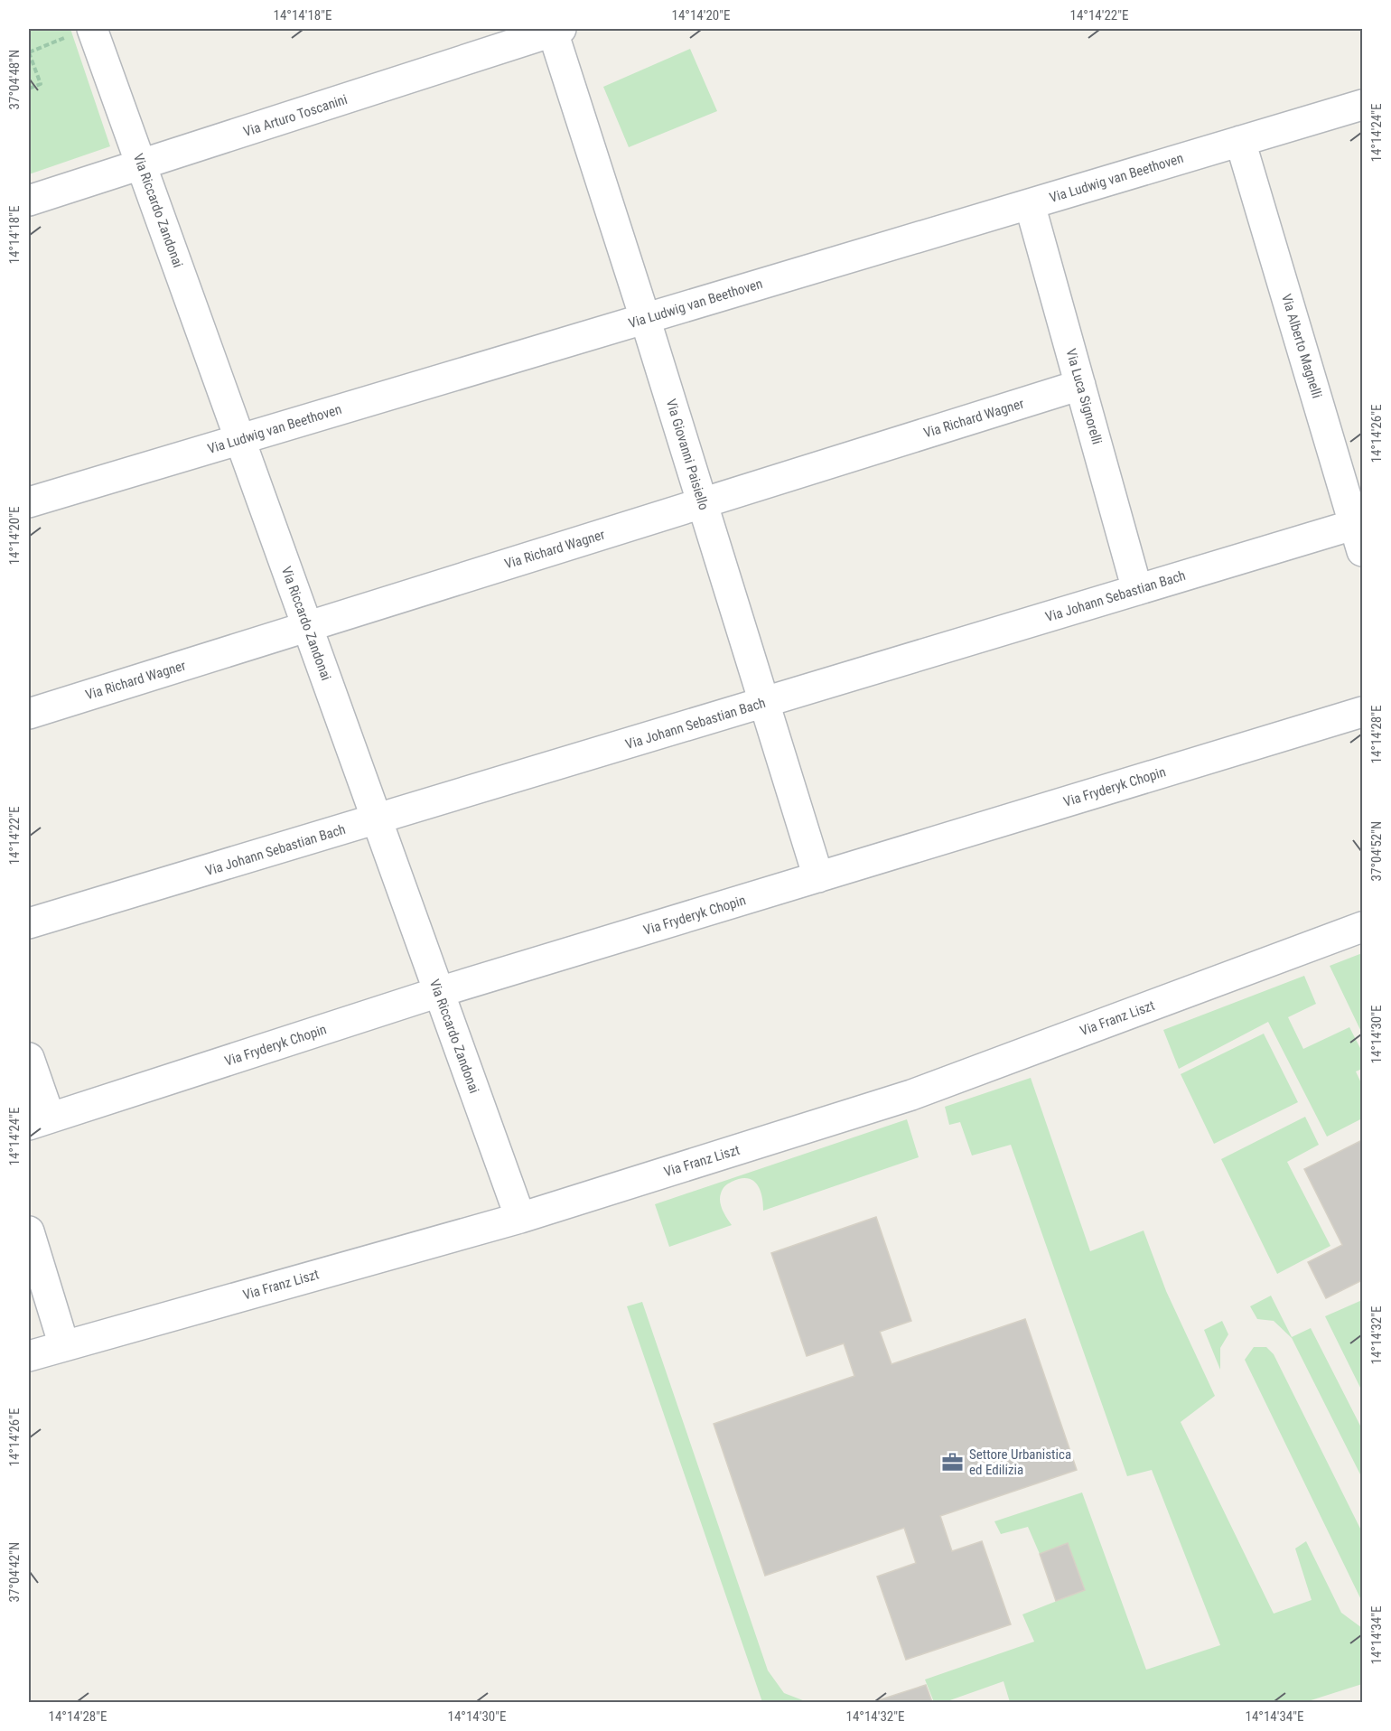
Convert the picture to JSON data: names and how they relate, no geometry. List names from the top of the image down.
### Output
{
  "streets": {
    "street": [
      "Via Arturo Toscanini",
      "Via Ludwig van Beethoven",
      "Via Riccardo Zandonai",
      "Via Alberto Magnelli",
      "Via Luca Signorelli",
      "Via Richard Wagner",
      "Via Giovanni Paisiello",
      "Via Johann Sebastian Bach",
      "Via Fryderyk Chopin",
      "Via Franz Liszt"
    ]
  },
  "crossings": [
    ["Via Arturo Toscanini", "Via Riccardo Zandonai"],
    ["Via Arturo Toscanini", "Via Giovanni Paisiello"],
    ["Via Ludwig van Beethoven", "Via Riccardo Zandonai"],
    ["Via Ludwig van Beethoven", "Via Alberto Magnelli"],
    ["Via Ludwig van Beethoven", "Via Luca Signorelli"],
    ["Via Ludwig van Beethoven", "Via Giovanni Paisiello"],
    ["Via Riccardo Zandonai", "Via Richard Wagner"],
    ["Via Riccardo Zandonai", "Via Johann Sebastian Bach"],
    ["Via Riccardo Zandonai", "Via Fryderyk Chopin"],
    ["Via Riccardo Zandonai", "Via Franz Liszt"],
    ["Via Alberto Magnelli", "Via Johann Sebastian Bach"],
    ["Via Luca Signorelli", "Via Richard Wagner"],
    ["Via Luca Signorelli", "Via Johann Sebastian Bach"],
    ["Via Richard Wagner", "Via Giovanni Paisiello"],
    ["Via Giovanni Paisiello", "Via Johann Sebastian Bach"],
    ["Via Giovanni Paisiello", "Via Fryderyk Chopin"]
  ],
  "places": {
    "office": ["Settore Urbanistica ed Edilizia"]
  },
  "coordinates": [
    "14°14'18\"E",
    "14°14'20\"E",
    "14°14'22\"E",
    "37°04'48\"N",
    "14°14'24\"E",
    "14°14'26\"E",
    "14°14'28\"E",
    "37°04'52\"N",
    "14°14'30\"E",
    "14°14'32\"E",
    "37°04'42\"N",
    "14°14'34\"E"
  ]
}
